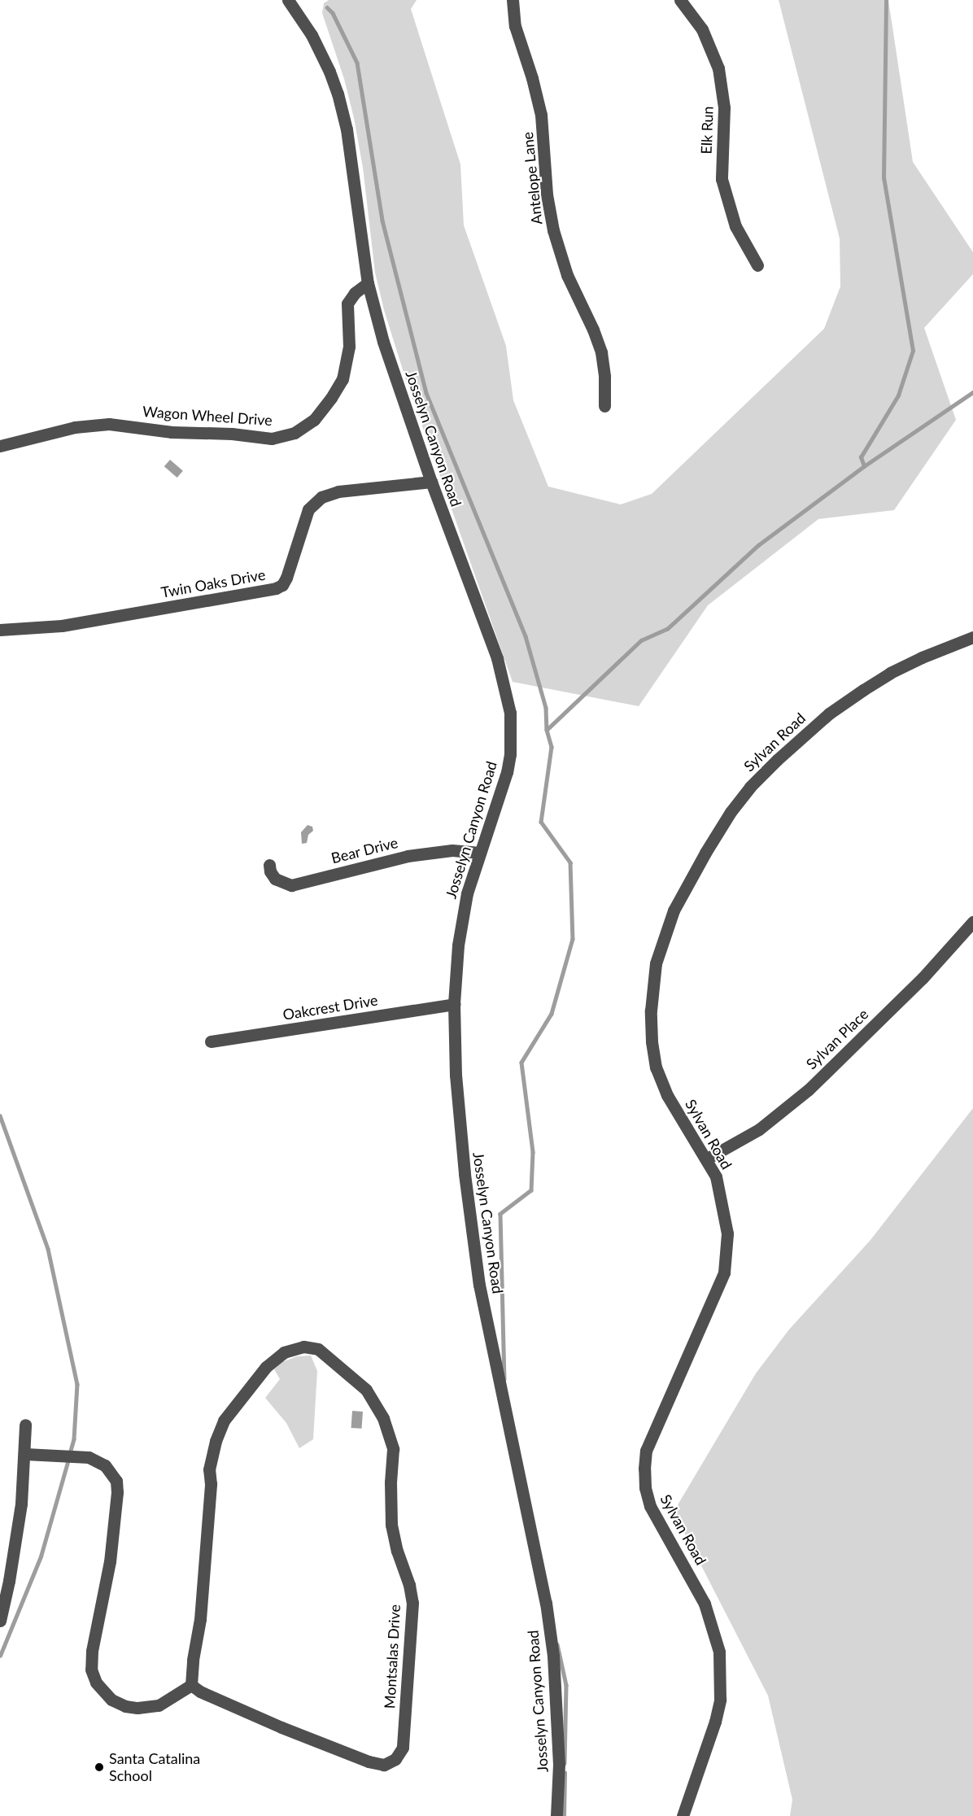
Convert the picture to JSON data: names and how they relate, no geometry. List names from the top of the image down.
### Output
{
  "streets": {
    "street": [
      "Elk Run",
      "Antelope Lane",
      "Wagon Wheel Drive",
      "Josselyn Canyon Road",
      "Twin Oaks Drive",
      "Sylvan Road",
      "Bear Drive",
      "Oakcrest Drive",
      "Sylvan Place",
      "Montsalas Drive"
    ]
  },
  "crossings": [
    ["Wagon Wheel Drive", "Josselyn Canyon Road"],
    ["Josselyn Canyon Road", "Twin Oaks Drive"],
    ["Josselyn Canyon Road", "Bear Drive"],
    ["Josselyn Canyon Road", "Oakcrest Drive"],
    ["Sylvan Road", "Sylvan Place"]
  ],
  "places": ["Santa Catalina School"]
}
